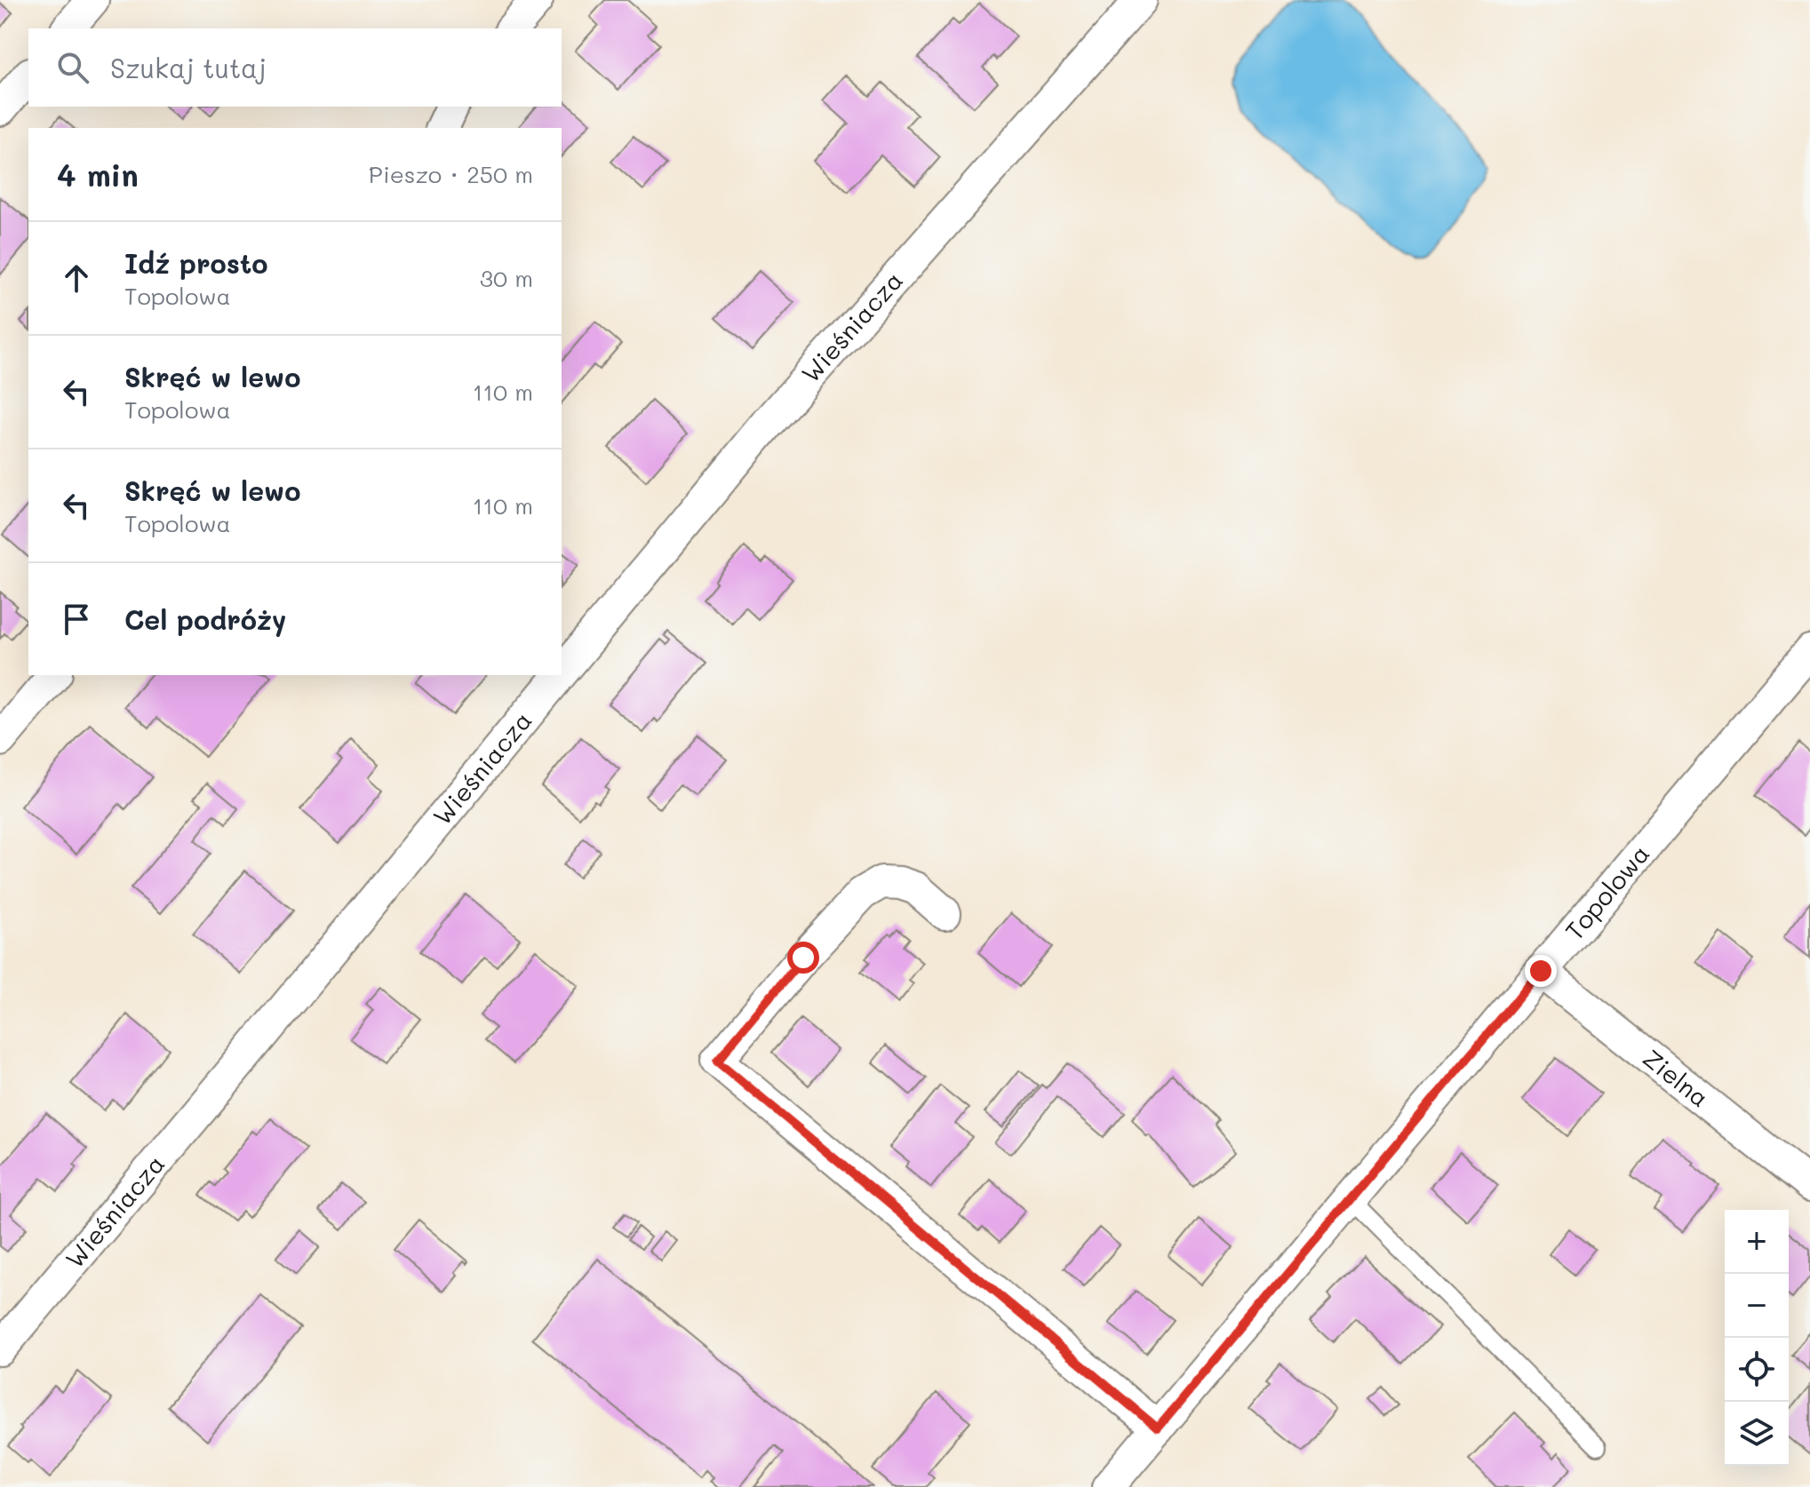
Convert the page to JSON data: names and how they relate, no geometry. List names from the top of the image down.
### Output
{
  "streets": {
    "street": ["Wieśniacza", "Topolowa", "Zielna"]
  },
  "crossings": [
    ["Topolowa", "Zielna"]
  ],
  "page": {
    "search": "Szukaj tutaj",
    "heading": ["4 min", "Pieszo · 250 m"],
    "list": [
      ["Idź prosto", "Topolowa", "30 m"],
      ["Skręć w lewo", "Topolowa", "110 m"],
      ["Skręć w lewo", "Topolowa", "110 m"],
      "Cel podróży"
    ],
    "map_buttons": ["+", "−"]
  }
}
